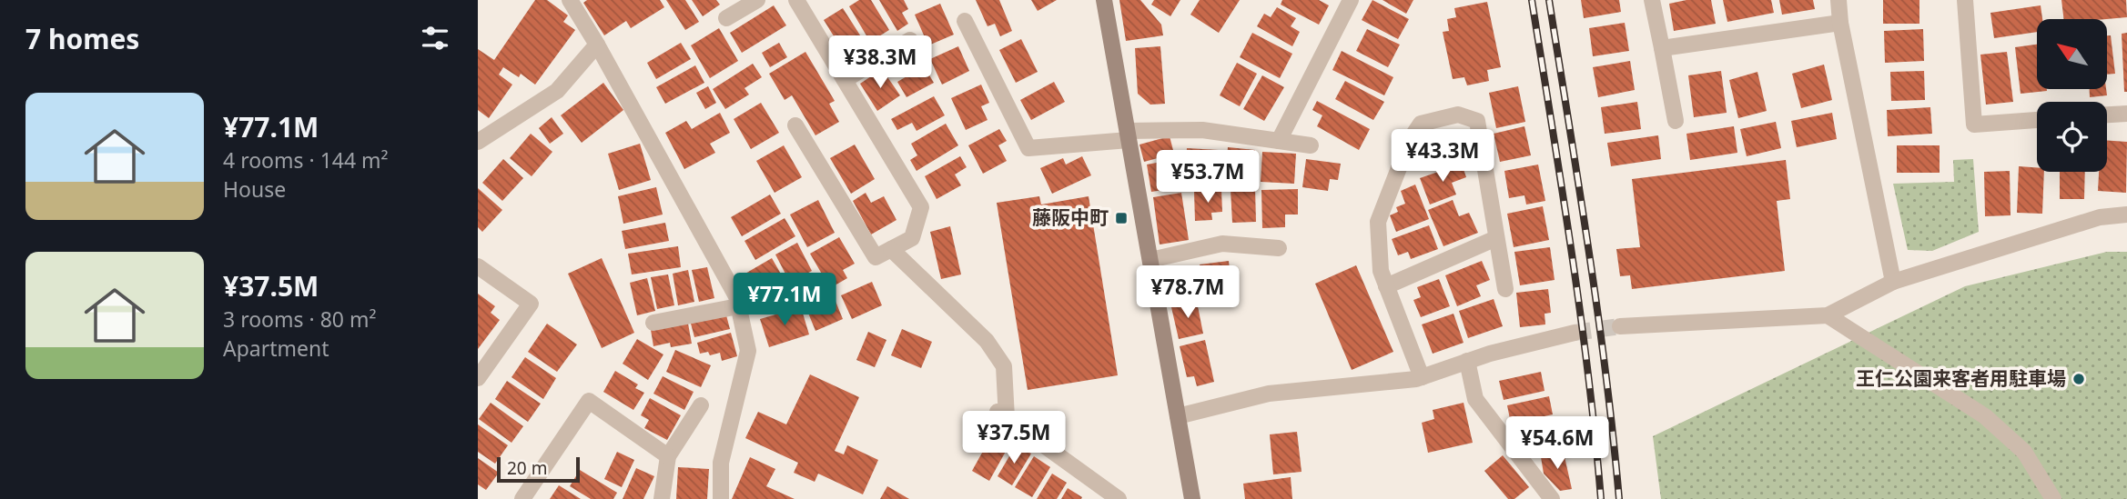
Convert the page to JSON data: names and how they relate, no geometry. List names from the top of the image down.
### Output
{
  "places": {
    "transit": ["藤阪中町"],
    "other": ["王仁公園来客者用駐車場"]
  },
  "scale_bar": "20 m",
  "north": "top left",
  "page": {
    "heading": "7 homes",
    "price": [
      "¥38.3M",
      "¥43.3M",
      "¥53.7M",
      "¥78.7M",
      "¥77.1M",
      "¥37.5M",
      "¥54.6M"
    ],
    "list": [
      {
        "name": "¥77.1M",
        "note": "4 rooms · 144 m² · House"
      },
      {
        "name": "¥37.5M",
        "note": "3 rooms · 80 m² · Apartment"
      }
    ],
    "scale": "20 m"
  }
}
